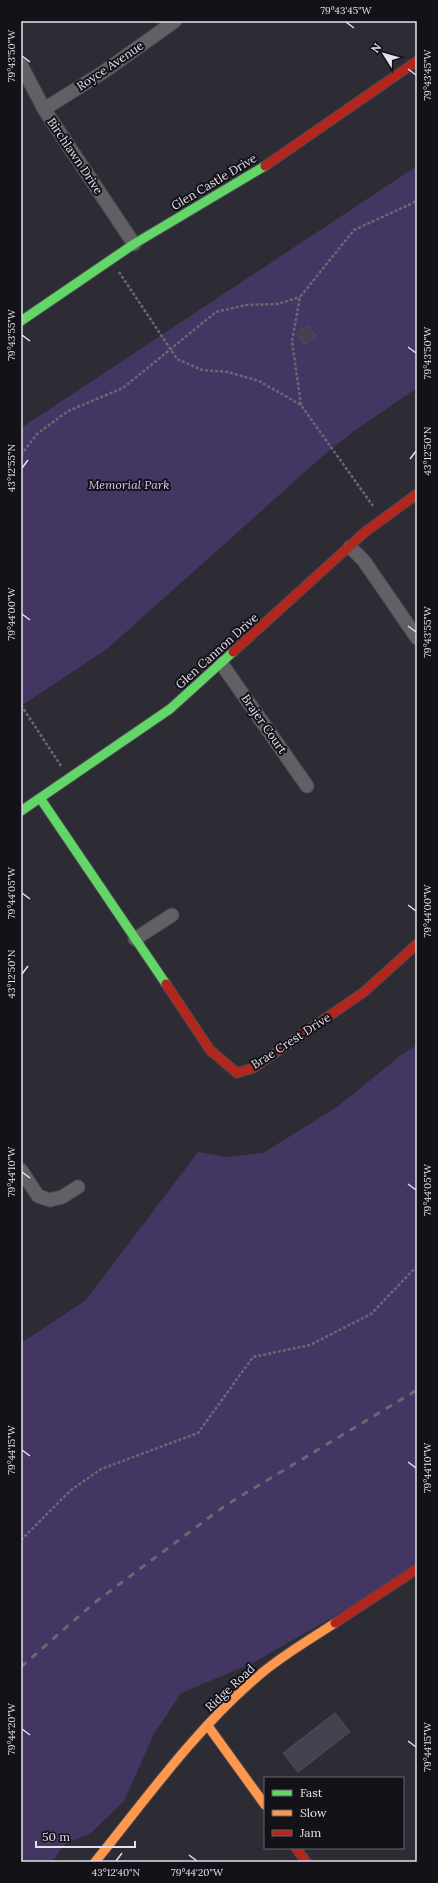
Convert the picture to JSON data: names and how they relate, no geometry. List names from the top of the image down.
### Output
{
  "streets": {
    "street": [
      "Royce Avenue",
      "Birchlawn Drive",
      "Glen Castle Drive",
      "Glen Cannon Drive",
      "Brajer Court",
      "Brae Crest Drive",
      "Ridge Road"
    ]
  },
  "crossings": [
    ["Royce Avenue", "Birchlawn Drive"],
    ["Birchlawn Drive", "Glen Castle Drive"],
    ["Glen Cannon Drive", "Brajer Court"],
    ["Glen Cannon Drive", "Brae Crest Drive"]
  ],
  "parks": ["Memorial Park"],
  "legend": ["Fast", "Slow", "Jam"],
  "scale_bar": "50 m",
  "north": "top left",
  "coordinates": [
    "79°43'45\"W",
    "79°43'50\"W",
    "79°43'55\"W",
    "43°12'50\"N",
    "43°12'55\"N",
    "79°44'00\"W",
    "79°44'05\"W",
    "79°44'10\"W",
    "79°44'15\"W",
    "79°44'20\"W",
    "43°12'40\"N"
  ]
}
